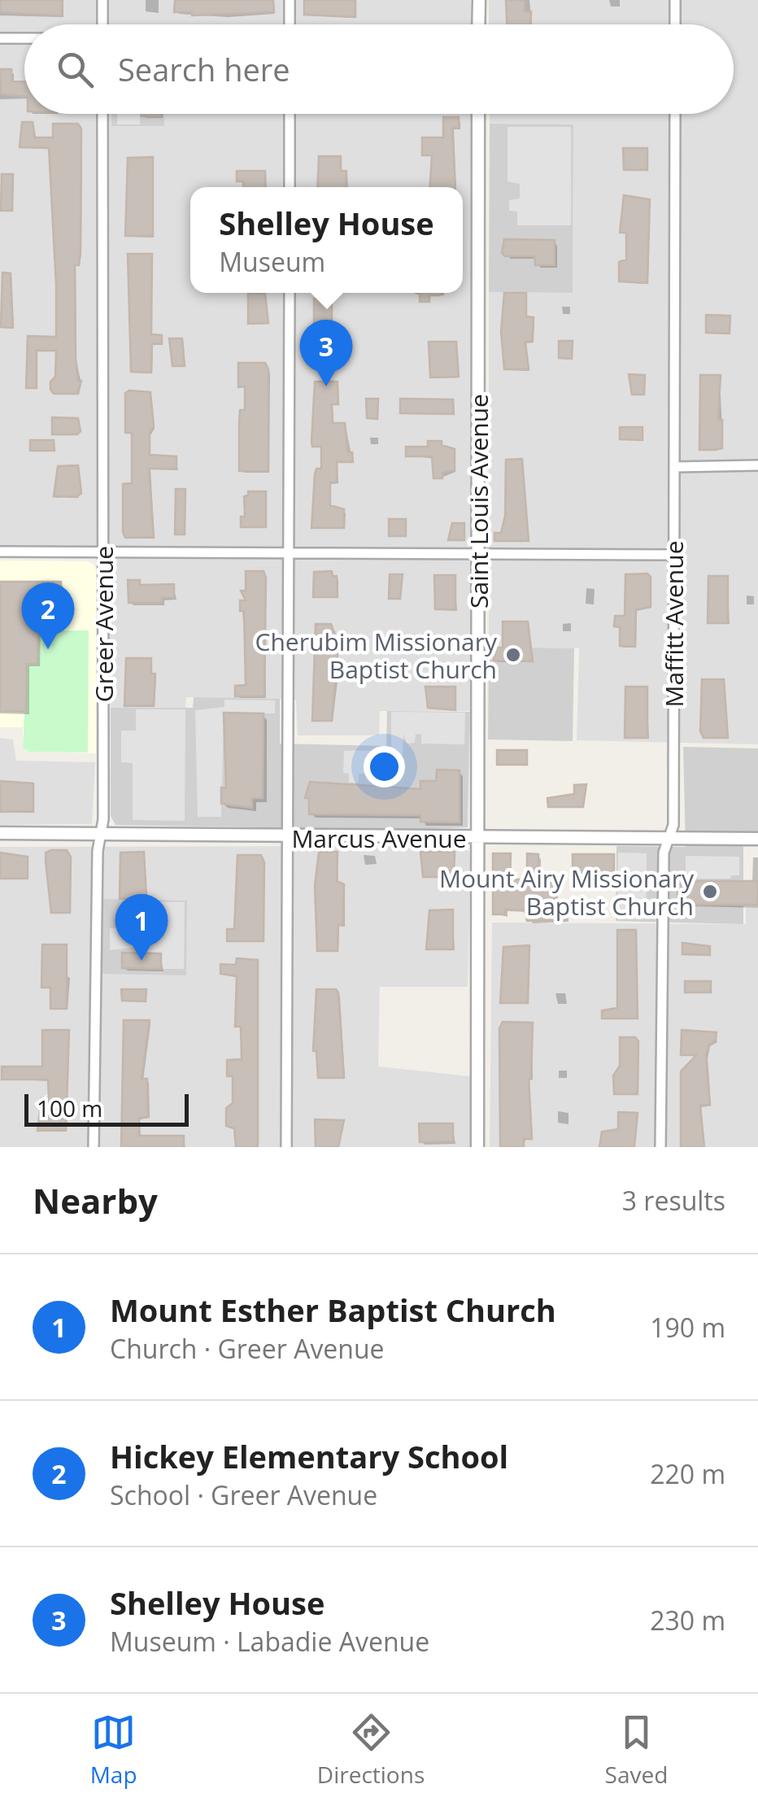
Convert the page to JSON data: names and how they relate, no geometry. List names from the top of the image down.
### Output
{
  "streets": {
    "street": [
      "Saint Louis Avenue",
      "Greer Avenue",
      "Maffitt Avenue",
      "Marcus Avenue"
    ]
  },
  "crossings": [
    ["Saint Louis Avenue", "Marcus Avenue"],
    ["Greer Avenue", "Marcus Avenue"],
    ["Maffitt Avenue", "Marcus Avenue"]
  ],
  "places": ["Cherubim Missionary Baptist Church", "Mount Airy Missionary Baptist Church"],
  "scale_bar": "100 m",
  "page": {
    "search": "Search here",
    "popup": ["Shelley House", "Museum"],
    "pins": ["3", "2", "1"],
    "scale": "100 m",
    "heading": ["Nearby", "3 results"],
    "list": [
      {
        "mark": "1",
        "name": "Mount Esther Baptist Church",
        "note": "Church · Greer Avenue",
        "value": "190 m"
      },
      {
        "mark": "2",
        "name": "Hickey Elementary School",
        "note": "School · Greer Avenue",
        "value": "220 m"
      },
      {
        "mark": "3",
        "name": "Shelley House",
        "note": "Museum · Labadie Avenue",
        "value": "230 m"
      }
    ],
    "nav": ["Map", "Directions", "Saved"]
  }
}
